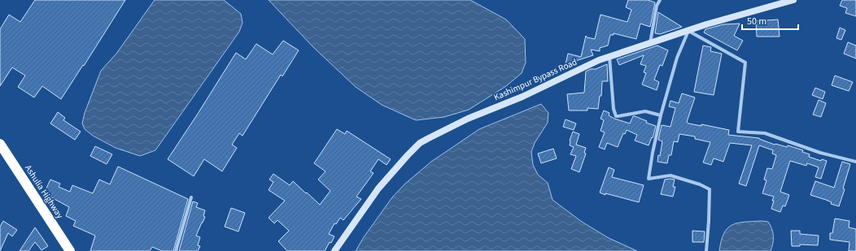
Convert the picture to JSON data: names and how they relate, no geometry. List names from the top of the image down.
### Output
{
  "streets": {
    "highway": ["Ashulia Highway"],
    "main road": ["Kashimpur Bypass Road"]
  },
  "scale_bar": "50 m"
}
